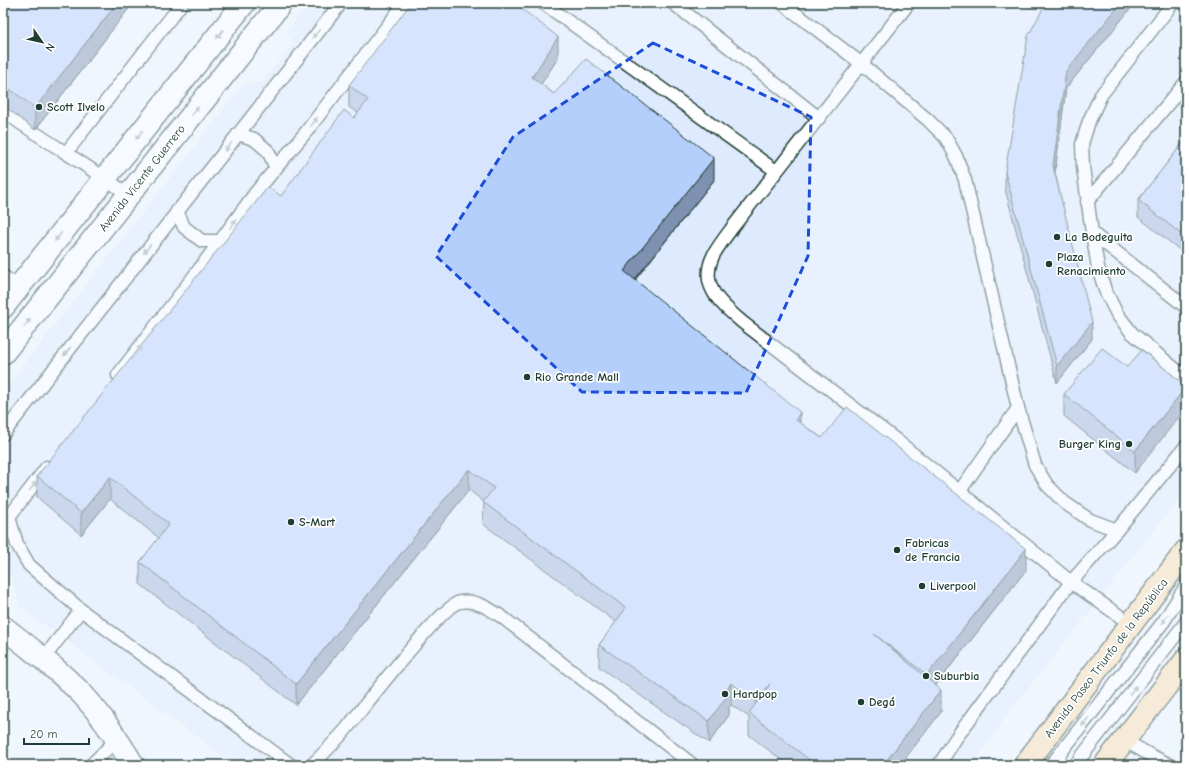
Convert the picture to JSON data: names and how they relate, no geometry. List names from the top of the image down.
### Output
{
  "streets": {
    "main road": ["Avenida Paseo Triunfo de la República"],
    "street": ["Avenida Vicente Guerrero"]
  },
  "places": [
    "Scott Ilvelo",
    "La Bodeguita",
    "Plaza Renacimiento",
    "Rio Grande Mall",
    "Burger King",
    "S-Mart",
    "Fabricas de Francia",
    "Liverpool",
    "Suburbia",
    "Hardpop",
    "Degá"
  ],
  "scale_bar": "20 m",
  "north": "bottom right"
}
